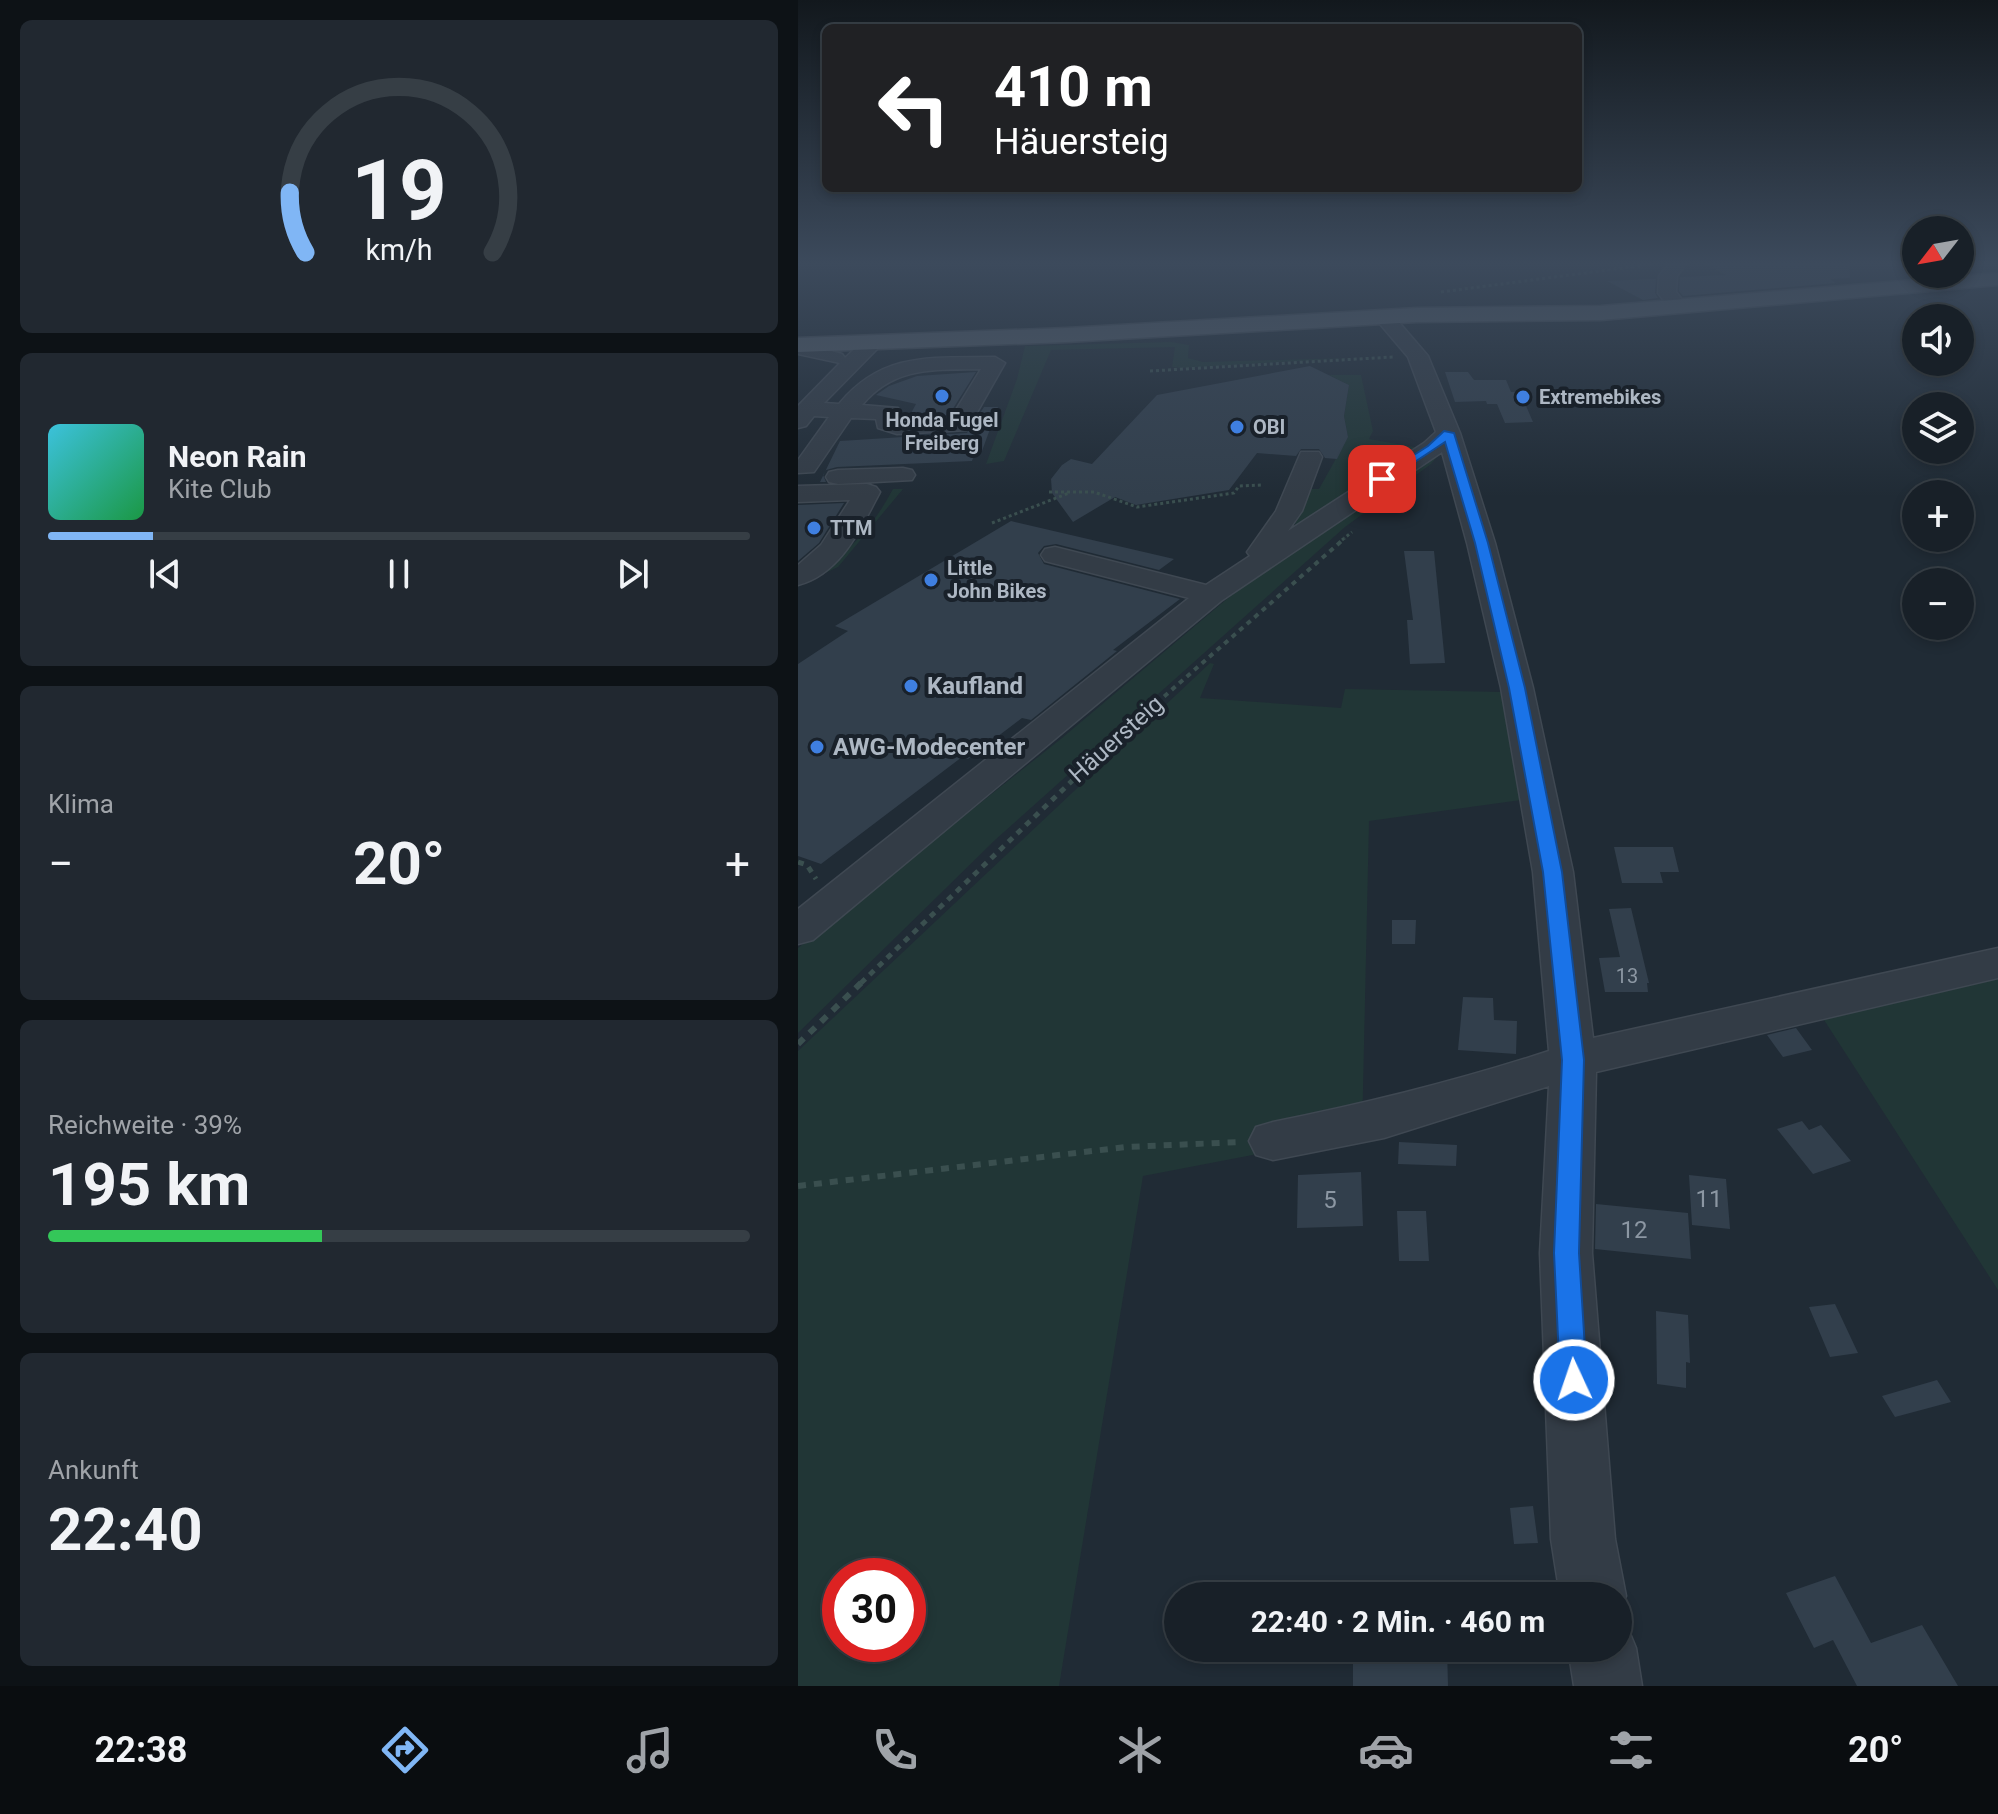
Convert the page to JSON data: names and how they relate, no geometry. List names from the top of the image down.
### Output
{
  "streets": {
    "street": ["Häuersteig"]
  },
  "places": [
    "Honda Fugel Freiberg",
    "Extremebikes",
    "OBI",
    "TTM",
    "Little John Bikes",
    "Kaufland",
    "AWG-Modecenter"
  ],
  "house_numbers": [
    "13",
    "11",
    "5",
    "12"
  ],
  "north": "bottom left",
  "page": {
    "turn": ["410 m", "Häuersteig"],
    "map_buttons": ["+", "−"],
    "song": ["Neon Rain", "Kite Club"],
    "tile": [
      "Klima",
      ["Reichweite · 39%", "195 km"],
      ["Ankunft", "22:40"]
    ],
    "heat": ["−", "20°", "+"],
    "limit": "30",
    "trip": "22:40 · 2 Min. · 460 m",
    "tabs": ["22:38", "20°"],
    "gauge": ["19", "km/h"]
  }
}
